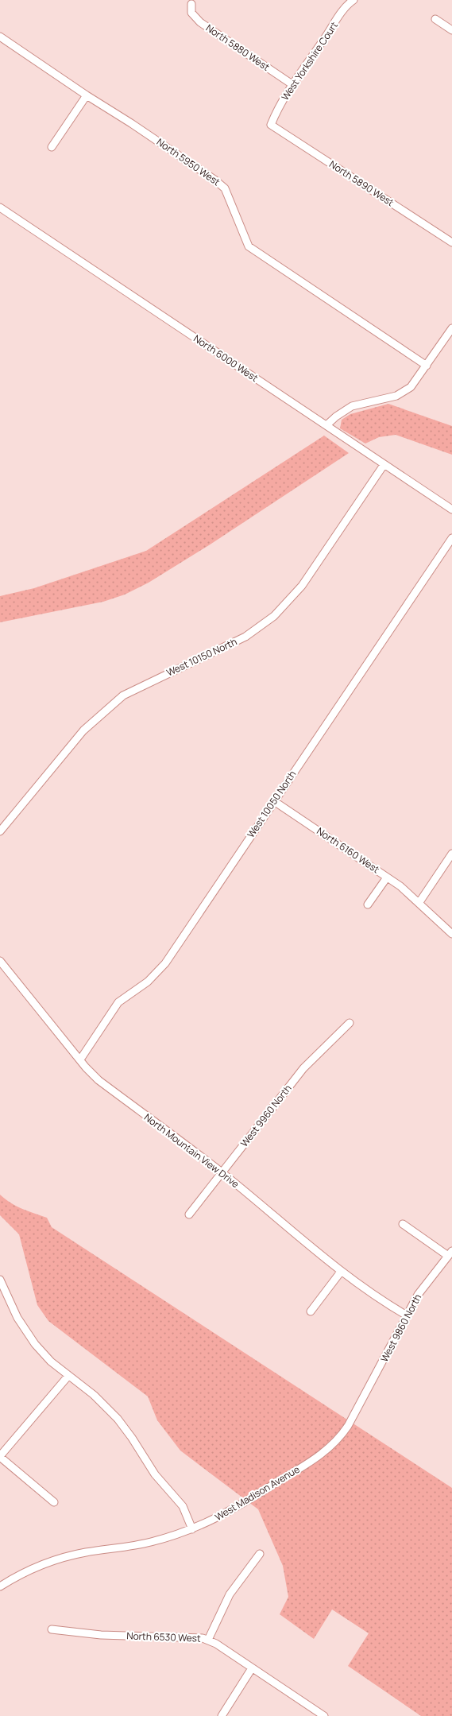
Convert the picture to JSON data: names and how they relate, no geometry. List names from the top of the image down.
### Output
{
  "streets": {
    "street": [
      "North 5880 West",
      "West Yorkshire Court",
      "North 5950 West",
      "North 5890 West",
      "North 6000 West",
      "West 10150 North",
      "West 10050 North",
      "North 6160 West",
      "West 9960 North",
      "North Mountain View Drive",
      "West 9860 North",
      "West Madison Avenue",
      "North 6530 West"
    ]
  },
  "crossings": [
    ["North 5880 West", "West Yorkshire Court"],
    ["West Yorkshire Court", "North 5890 West"],
    ["North 6000 West", "West 10150 North"],
    ["West 10050 North", "North 6160 West"],
    ["West 10050 North", "North Mountain View Drive"],
    ["West 9960 North", "North Mountain View Drive"],
    ["North Mountain View Drive", "West 9860 North"],
    ["West 9860 North", "West Madison Avenue"]
  ]
}
